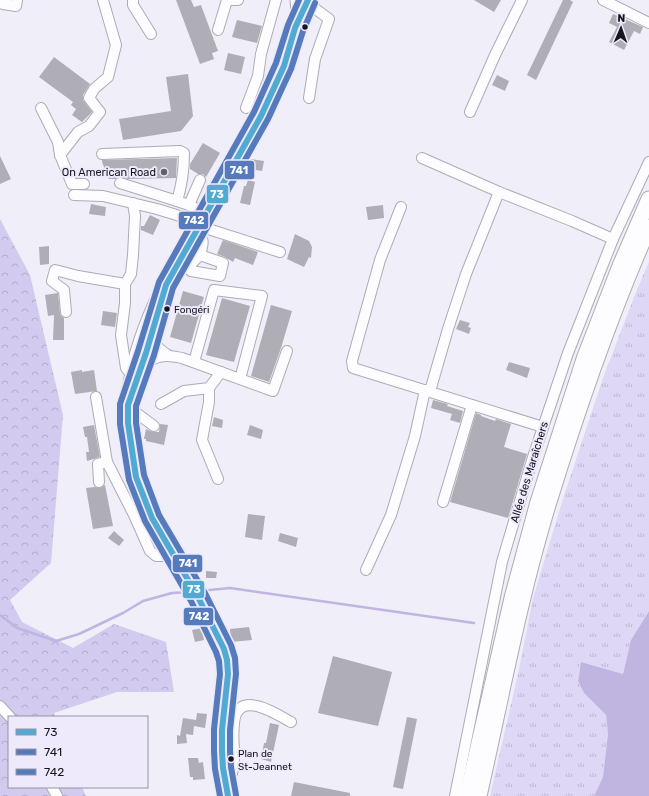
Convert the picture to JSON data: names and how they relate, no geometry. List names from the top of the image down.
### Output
{
  "streets": {
    "street": ["Allée des Maraîchers"]
  },
  "places": ["On American Road", "Fongéri", "Plan de St-Jeannet"],
  "lines": ["transit line 73", "transit line 742", "transit line 741"],
  "legend": ["73", "741", "742"],
  "north": "top"
}
